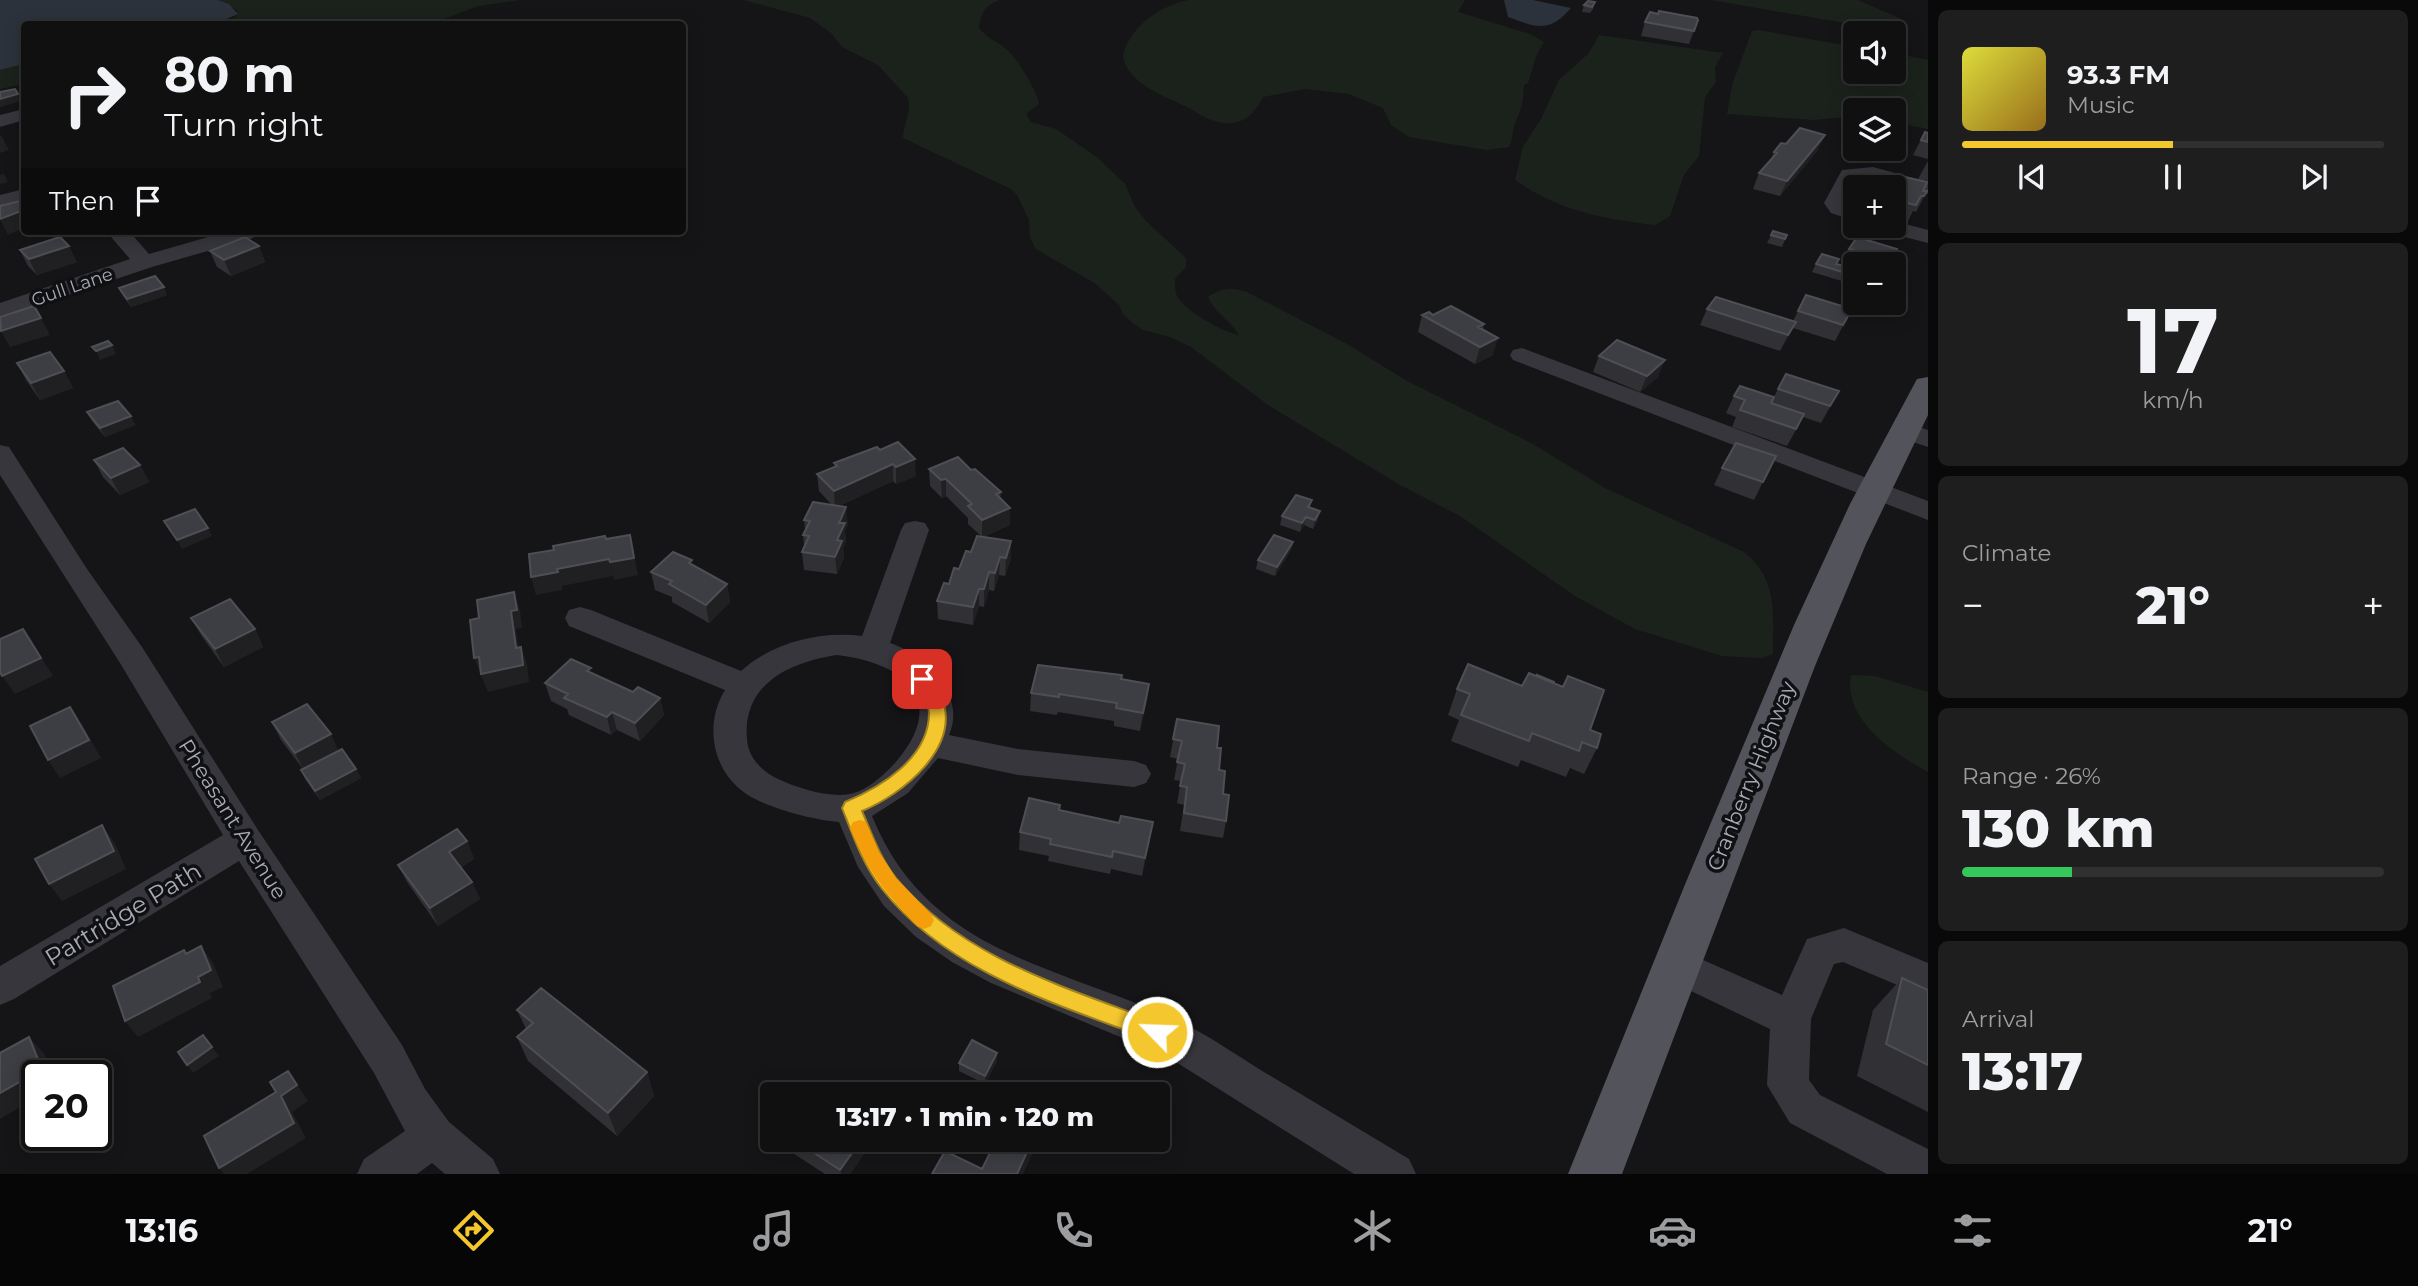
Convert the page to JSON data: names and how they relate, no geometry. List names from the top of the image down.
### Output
{
  "streets": {
    "main road": ["Cranberry Highway"],
    "street": ["Gull Lane", "Pheasant Avenue", "Partridge Path"]
  },
  "crossings": [
    ["Pheasant Avenue", "Partridge Path"]
  ],
  "page": {
    "map_buttons": ["+", "−"],
    "turn": ["80 m", "Turn right"],
    "song": ["93.3 FM", "Music"],
    "then": "Then",
    "tile": [
      ["17", "km/h"],
      "Climate",
      ["Range · 26%", "130 km"],
      ["Arrival", "13:17"]
    ],
    "heat": ["−", "21°", "+"],
    "limit": "20",
    "trip": "13:17 · 1 min · 120 m",
    "tabs": ["13:16", "21°"]
  }
}
